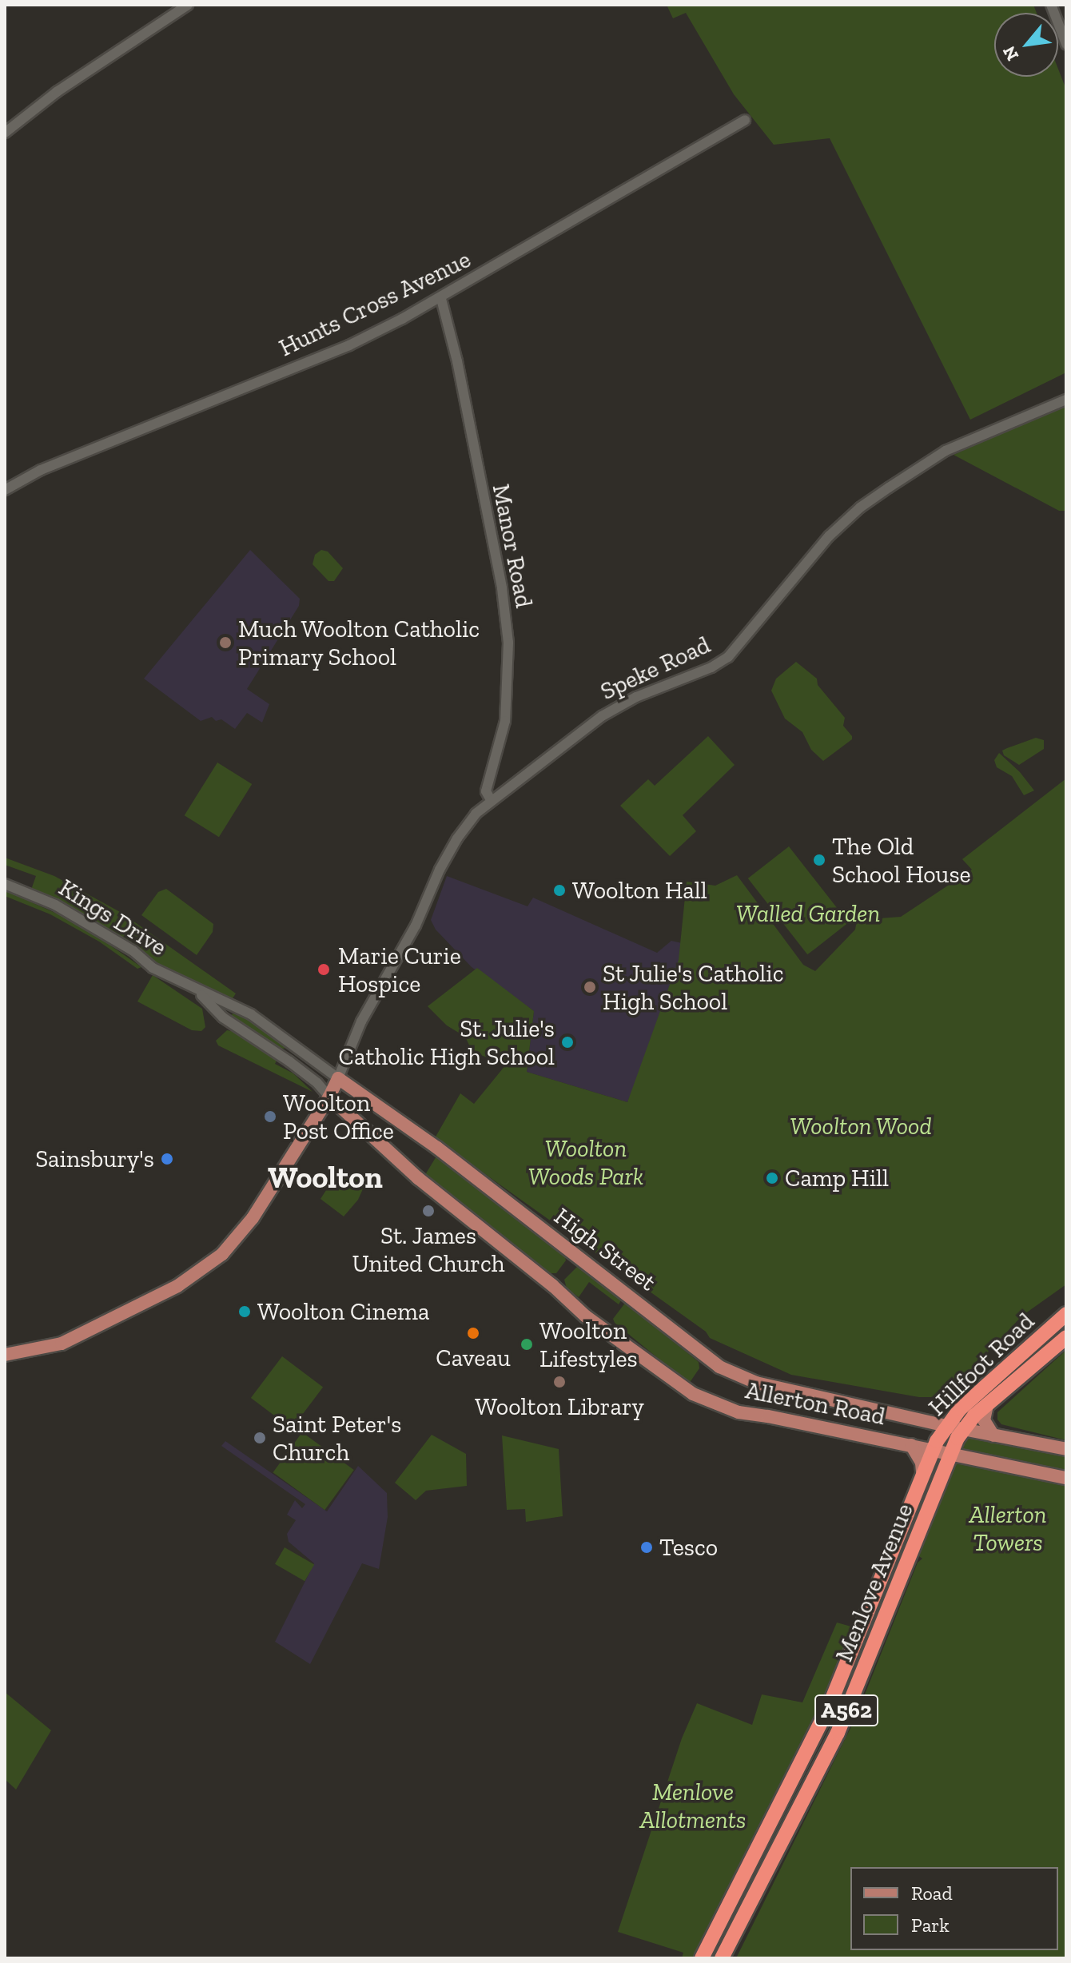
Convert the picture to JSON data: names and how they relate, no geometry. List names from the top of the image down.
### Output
{
  "streets": {
    "highway": ["Hillfoot Road", "Menlove Avenue", "A562"],
    "main road": ["High Street", "Allerton Road"],
    "street": [
      "Hunts Cross Avenue",
      "Manor Road",
      "Speke Road",
      "Kings Drive"
    ]
  },
  "crossings": [
    ["Hunts Cross Avenue", "Manor Road"],
    ["Manor Road", "Speke Road"],
    ["Speke Road", "Kings Drive"],
    ["Speke Road", "High Street"],
    ["Kings Drive", "High Street"],
    ["Kings Drive", "Allerton Road"],
    ["High Street", "Allerton Road"],
    ["Hillfoot Road", "Allerton Road"],
    ["Hillfoot Road", "Menlove Avenue"],
    ["Allerton Road", "Menlove Avenue"]
  ],
  "districts": ["Woolton"],
  "parks": [
    "Walled Garden",
    "Woolton Wood",
    "Woolton Woods Park",
    "Allerton Towers",
    "Menlove Allotments"
  ],
  "places": [
    "Much Woolton Catholic Primary School",
    "The Old School House",
    "Woolton Hall",
    "Marie Curie Hospice",
    "St Julie's Catholic High School",
    "St. Julie's Catholic High School",
    "Woolton Post Office",
    "Sainsbury's",
    "Camp Hill",
    "St. James United Church",
    "Woolton Cinema",
    "Caveau",
    "Woolton Lifestyles",
    "Woolton Library",
    "Saint Peter's Church",
    "Tesco"
  ],
  "legend": ["Road", "Park"],
  "north": "bottom left"
}
